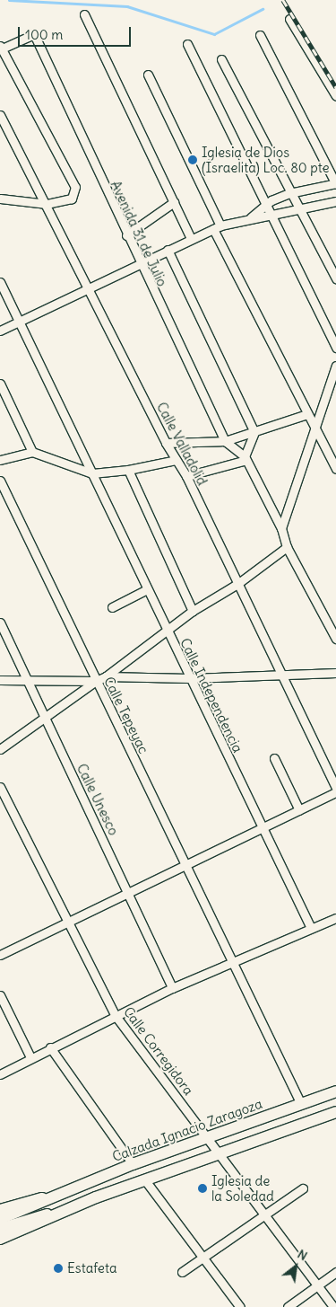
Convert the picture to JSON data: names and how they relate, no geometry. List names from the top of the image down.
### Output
{
  "streets": {
    "main road": ["Calzada Ignacio Zaragoza"],
    "street": [
      "Avenida 31 de Julio",
      "Calle Valladolid",
      "Calle Independencia",
      "Calle Tepeyac",
      "Calle Unesco",
      "Calle Corregidora"
    ]
  },
  "crossings": [
    ["Calle Tepeyac", "Calzada Ignacio Zaragoza"],
    ["Calle Corregidora", "Calzada Ignacio Zaragoza"]
  ],
  "places": ["Iglesia de Dios (Israelita) Loc. 80 pte", "Iglesia de la Soledad", "Estafeta"],
  "scale_bar": "100 m",
  "north": "top right"
}
